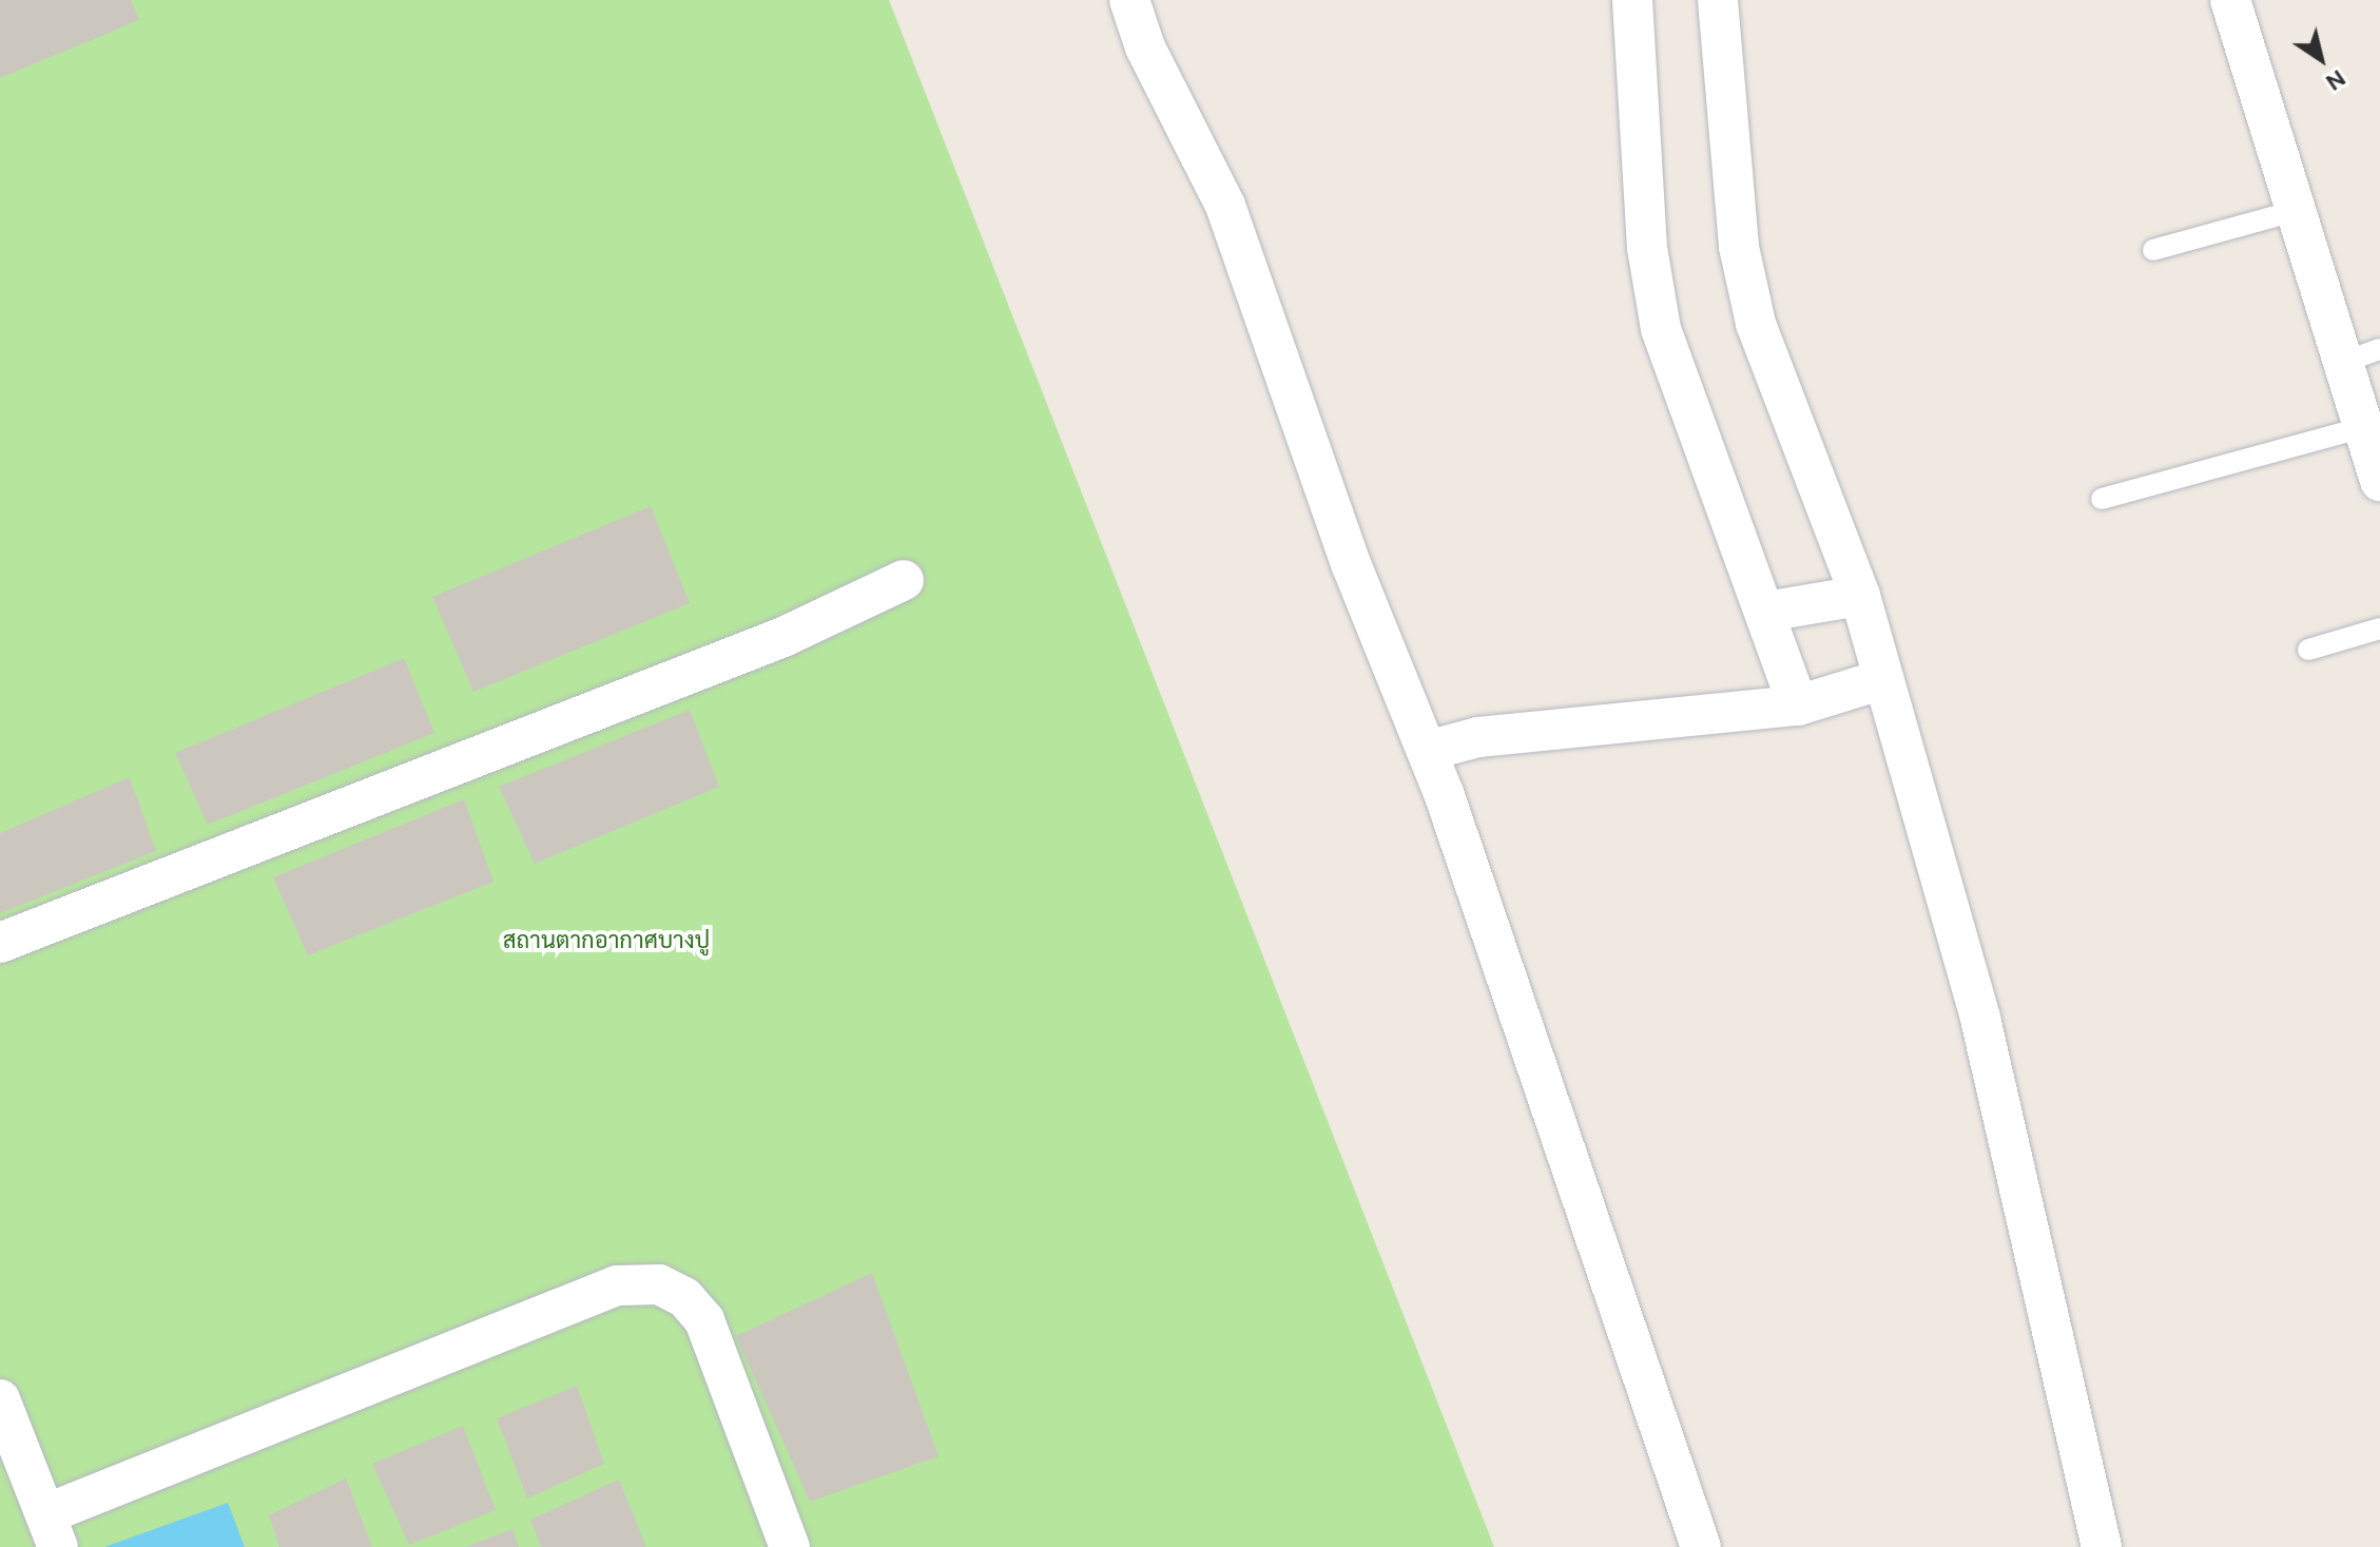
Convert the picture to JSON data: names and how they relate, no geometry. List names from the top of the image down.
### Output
{
  "parks": ["สถานตากอากาศบางปู"],
  "north": "bottom right"
}
